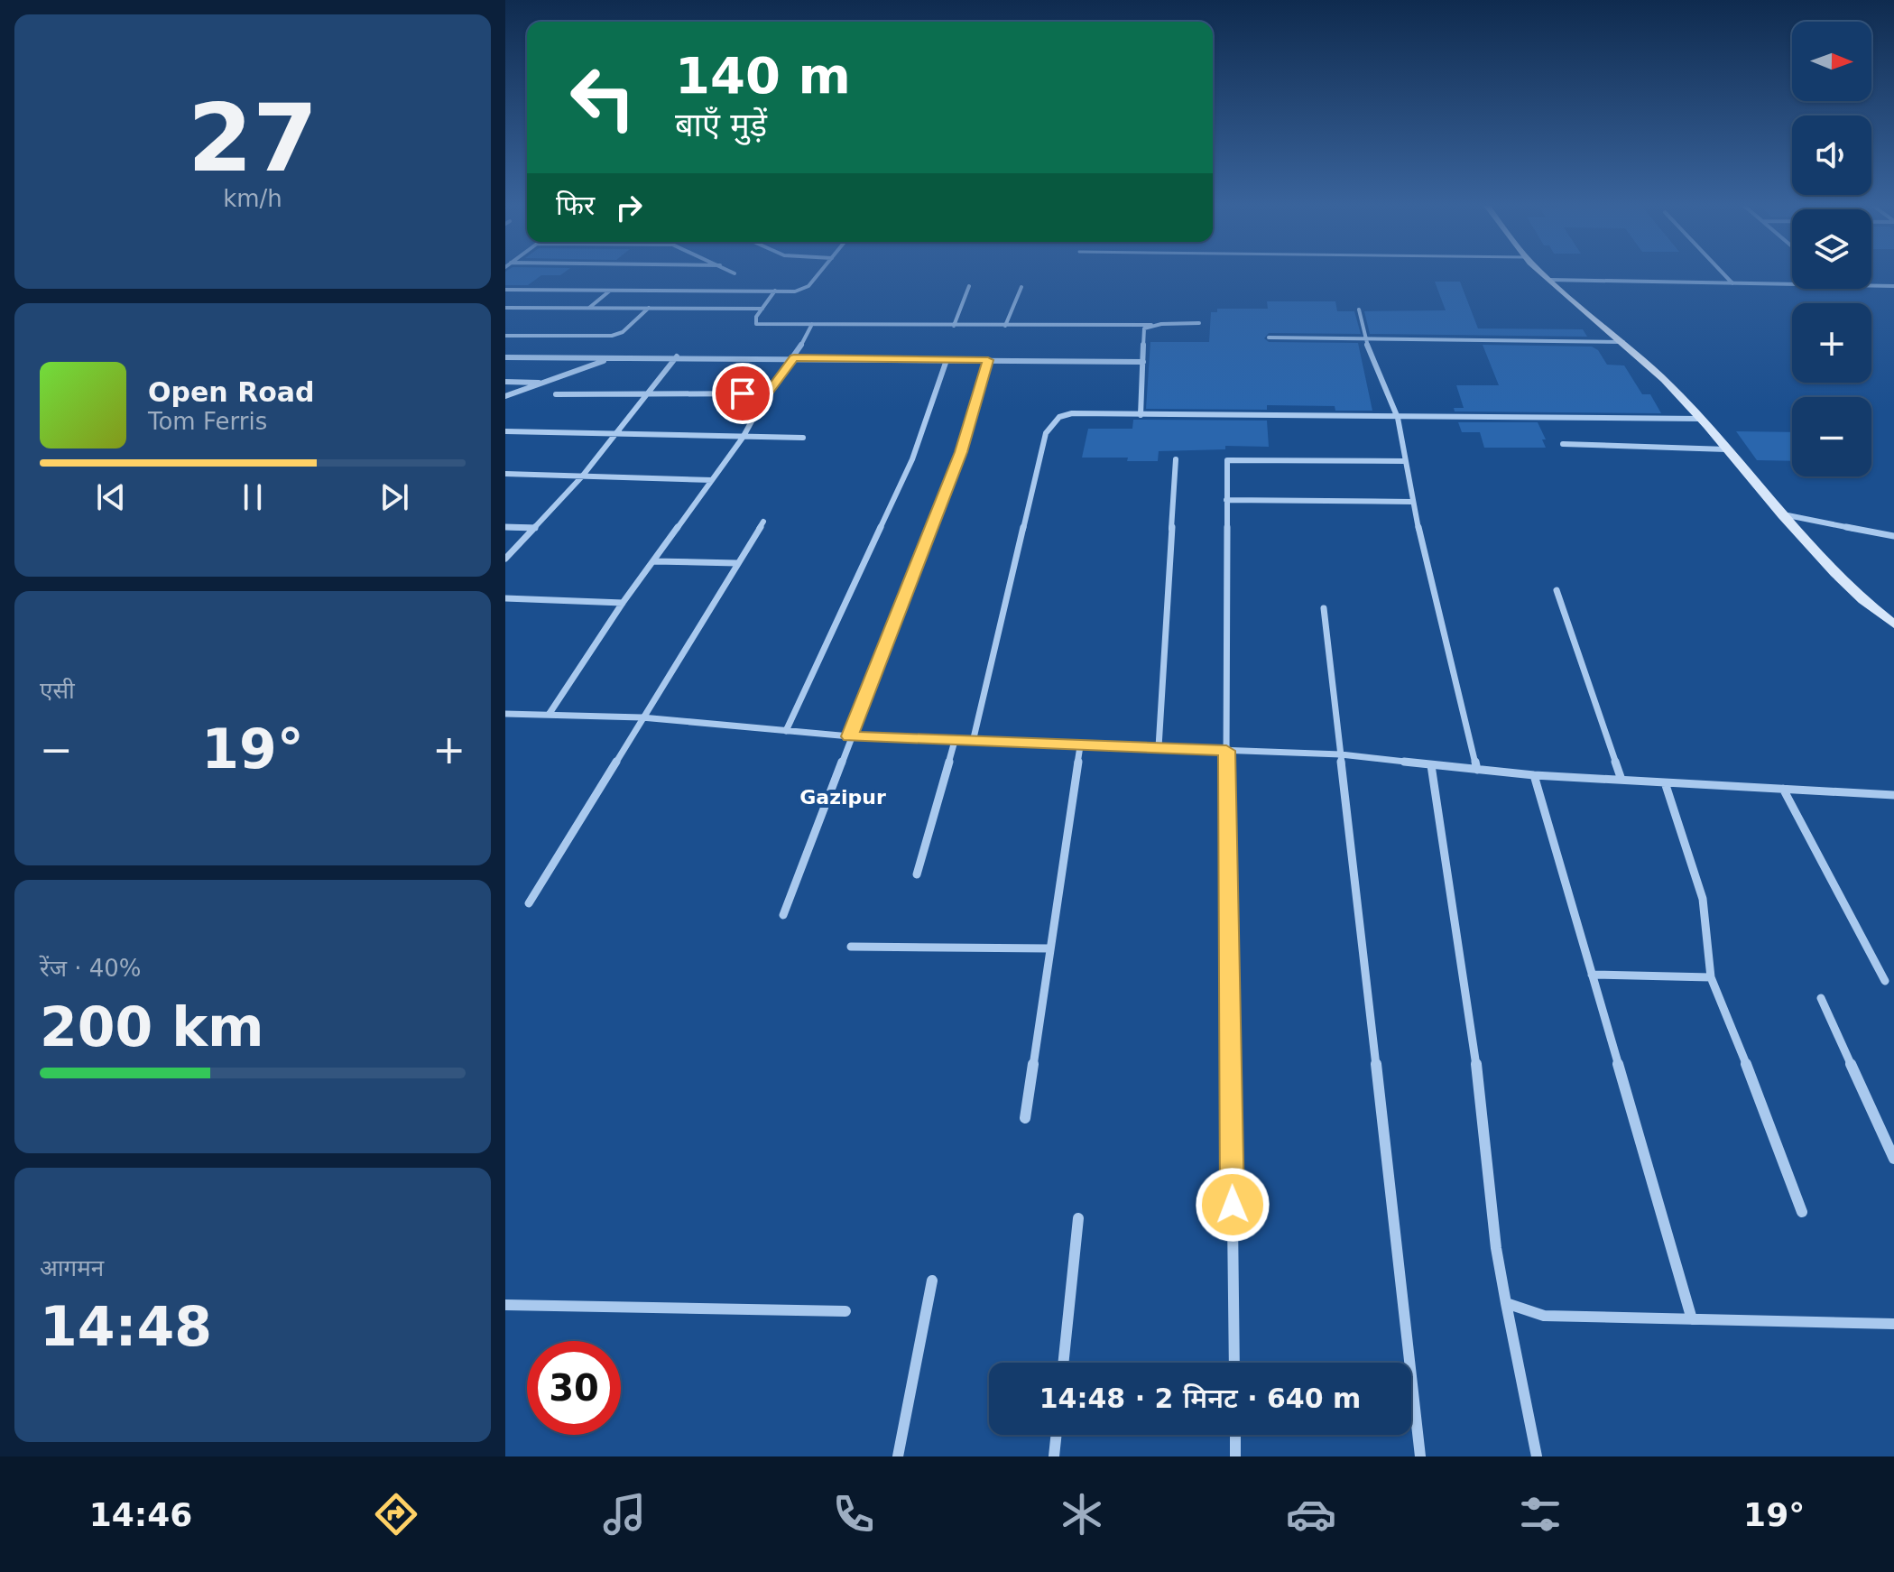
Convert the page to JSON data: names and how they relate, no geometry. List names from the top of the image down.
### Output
{
  "districts": ["Gazipur"],
  "north": "right",
  "page": {
    "tile": [
      ["27", "km/h"],
      "एसी",
      ["रेंज · 40%", "200 km"],
      ["आगमन", "14:48"]
    ],
    "map_buttons": ["+", "−"],
    "turn": ["140 m", "बाएँ मुड़ें"],
    "then": "फिर",
    "song": ["Open Road", "Tom Ferris"],
    "heat": ["−", "19°", "+"],
    "limit": "30",
    "trip": "14:48 · 2 मिनट · 640 m",
    "tabs": ["14:46", "19°"]
  }
}
